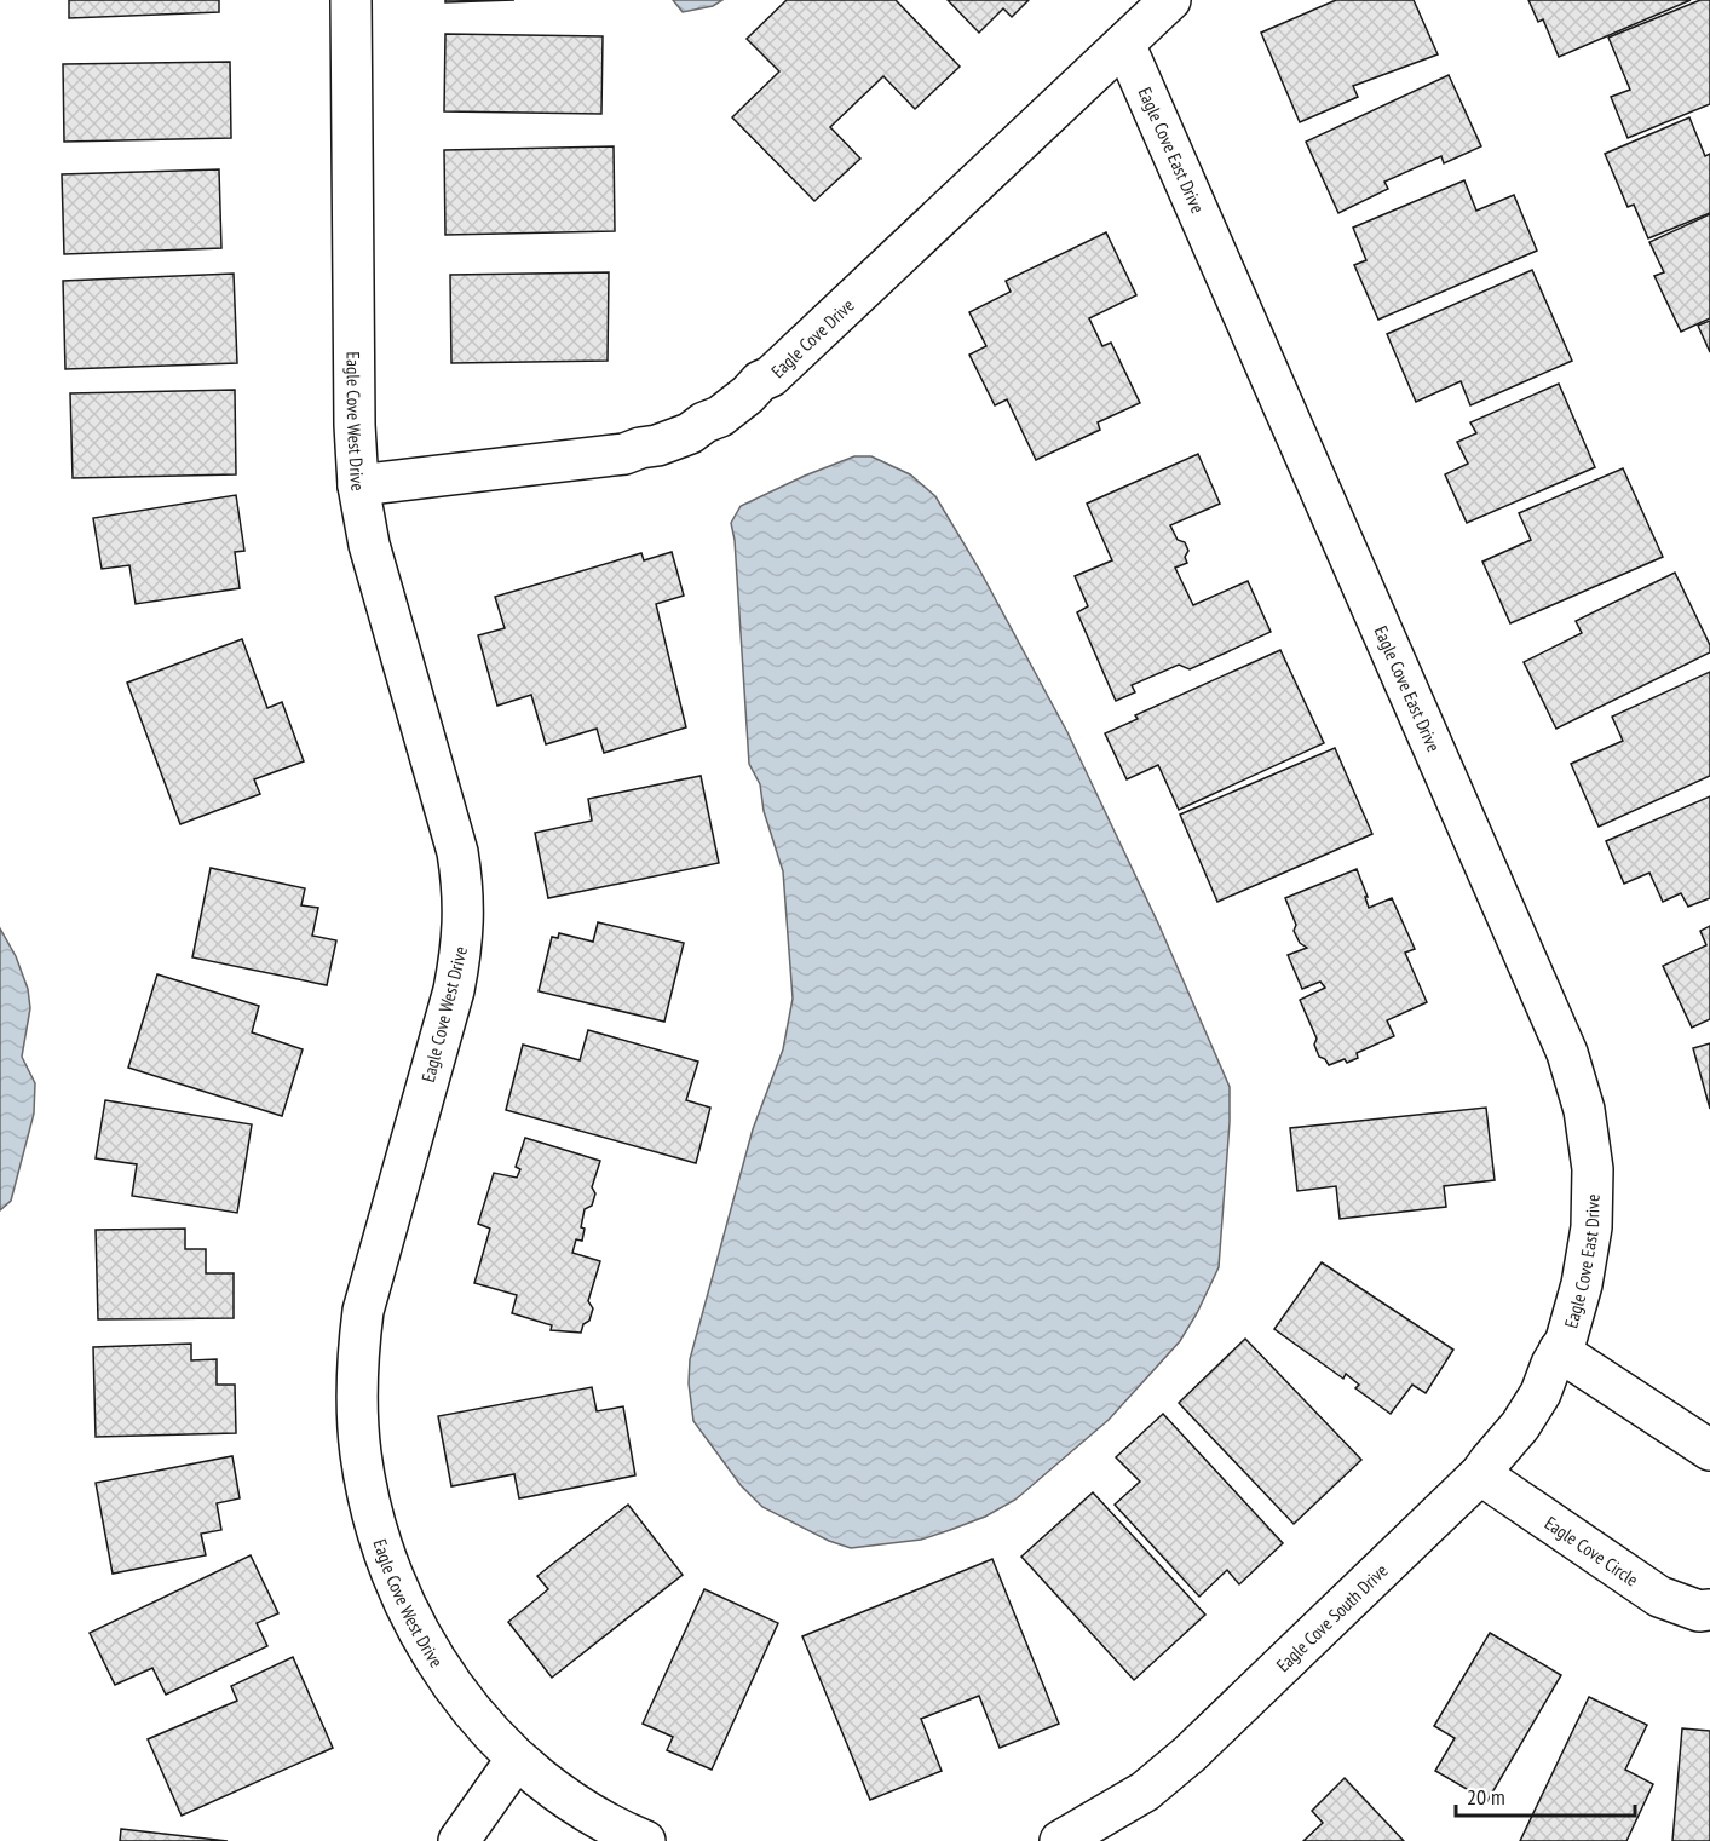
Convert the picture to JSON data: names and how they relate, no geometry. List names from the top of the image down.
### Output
{
  "streets": {
    "street": [
      "Eagle Cove East Drive",
      "Eagle Cove Drive",
      "Eagle Cove West Drive",
      "Eagle Cove Circle",
      "Eagle Cove South Drive"
    ]
  },
  "crossings": [
    ["Eagle Cove East Drive", "Eagle Cove Drive"],
    ["Eagle Cove East Drive", "Eagle Cove South Drive"],
    ["Eagle Cove Drive", "Eagle Cove West Drive"],
    ["Eagle Cove Circle", "Eagle Cove South Drive"]
  ],
  "scale_bar": "20 m"
}
